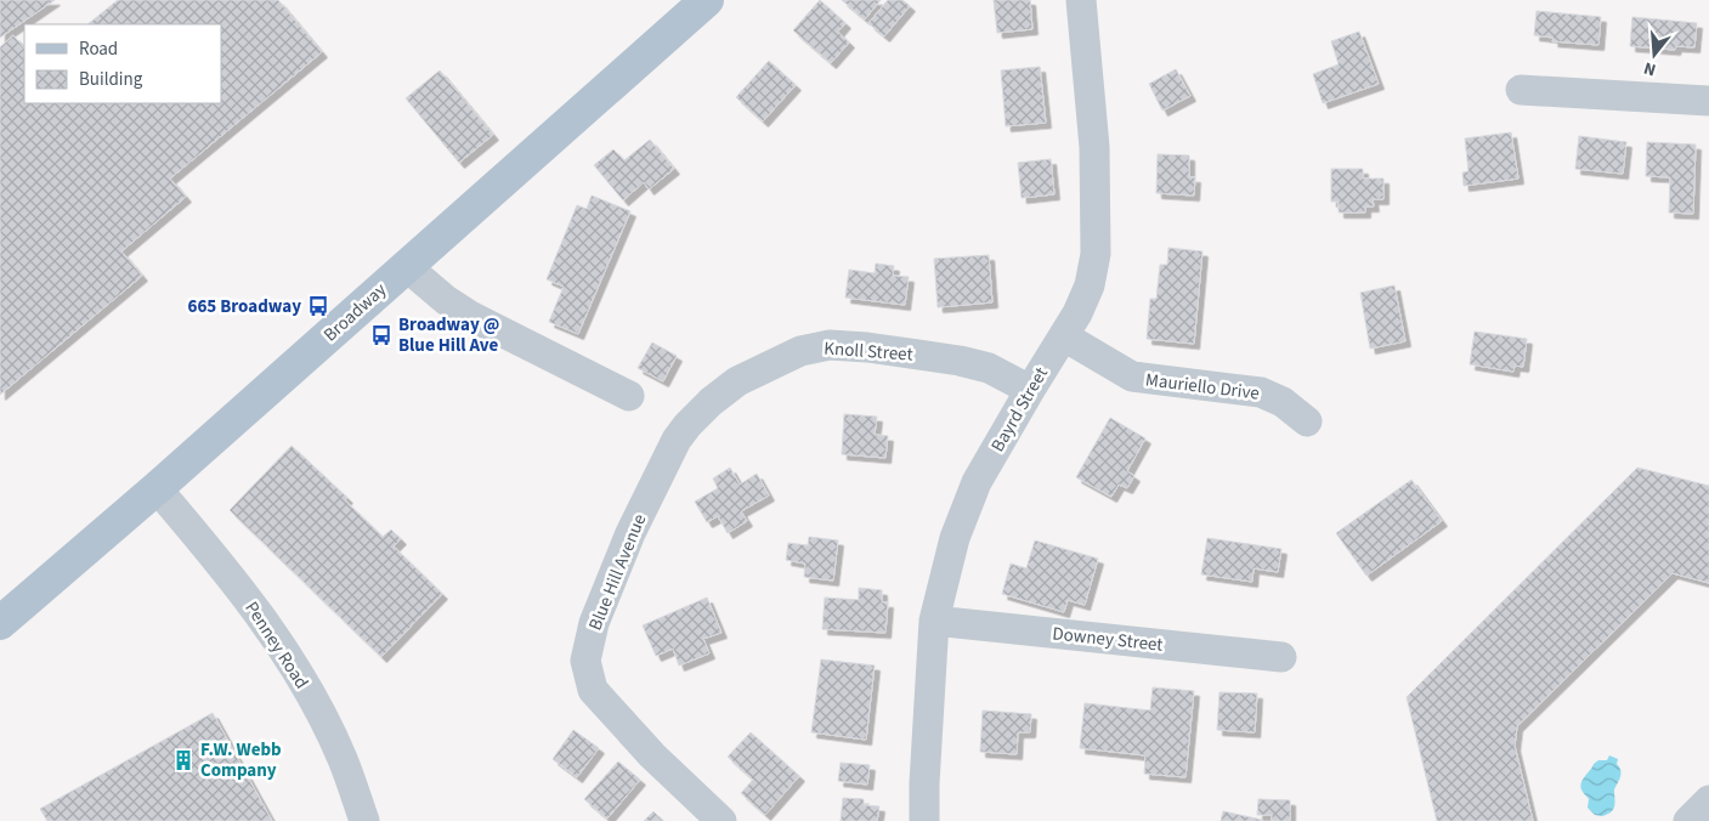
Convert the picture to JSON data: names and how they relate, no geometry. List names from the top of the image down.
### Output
{
  "streets": {
    "main road": ["Broadway"],
    "street": [
      "Knoll Street",
      "Mauriello Drive",
      "Bayrd Street",
      "Blue Hill Avenue",
      "Downey Street",
      "Penney Road"
    ]
  },
  "crossings": [
    ["Broadway", "Penney Road"],
    ["Knoll Street", "Bayrd Street"],
    ["Knoll Street", "Blue Hill Avenue"],
    ["Mauriello Drive", "Bayrd Street"],
    ["Bayrd Street", "Downey Street"]
  ],
  "places": {
    "bus stop": ["665 Broadway", "Broadway @ Blue Hill Ave"],
    "building": ["F.W. Webb Company"]
  },
  "legend": ["Road", "Building"],
  "north": "bottom"
}
